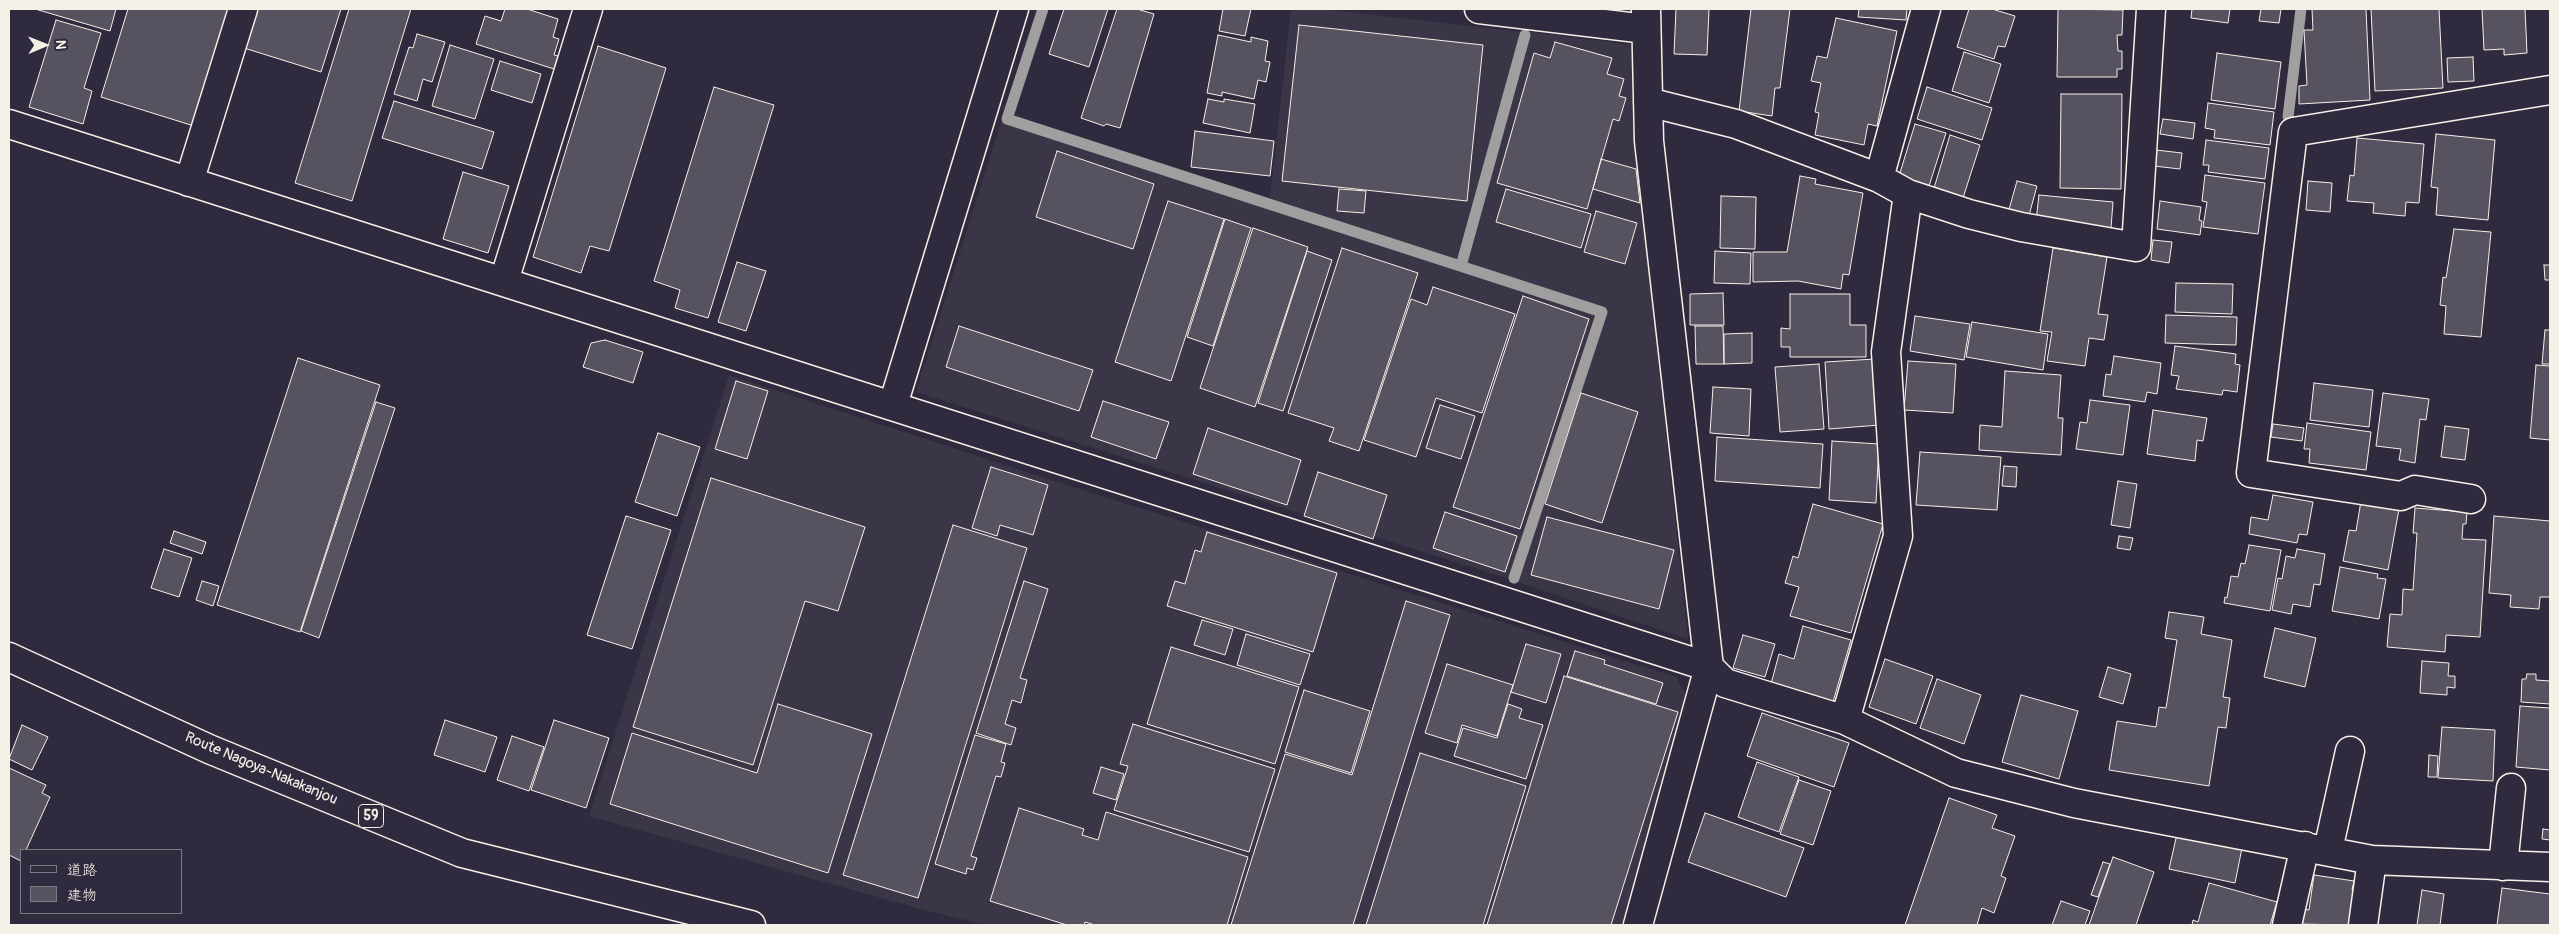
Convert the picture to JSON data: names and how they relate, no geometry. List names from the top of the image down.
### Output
{
  "streets": {
    "street": ["Route Nagoya-Nakakanjou", "59"]
  },
  "legend": ["道路", "建物"],
  "north": "right"
}
